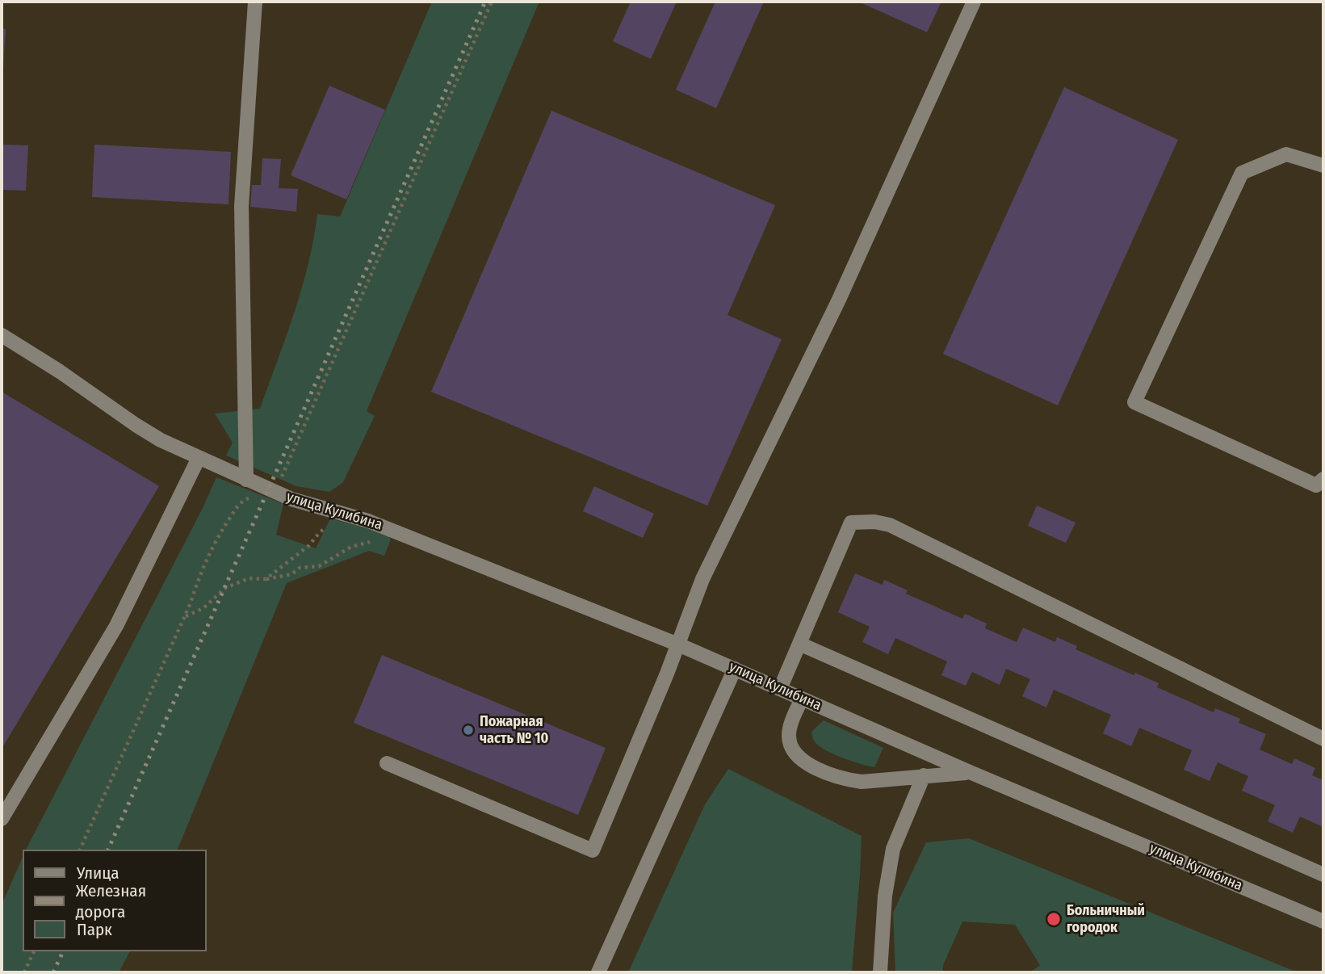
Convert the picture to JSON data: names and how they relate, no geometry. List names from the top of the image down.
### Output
{
  "streets": {
    "street": ["улица Кулибина"]
  },
  "places": ["Пожарная часть № 10", "Больничный городок"],
  "legend": ["Улица", "Железная дорога", "Парк"]
}
